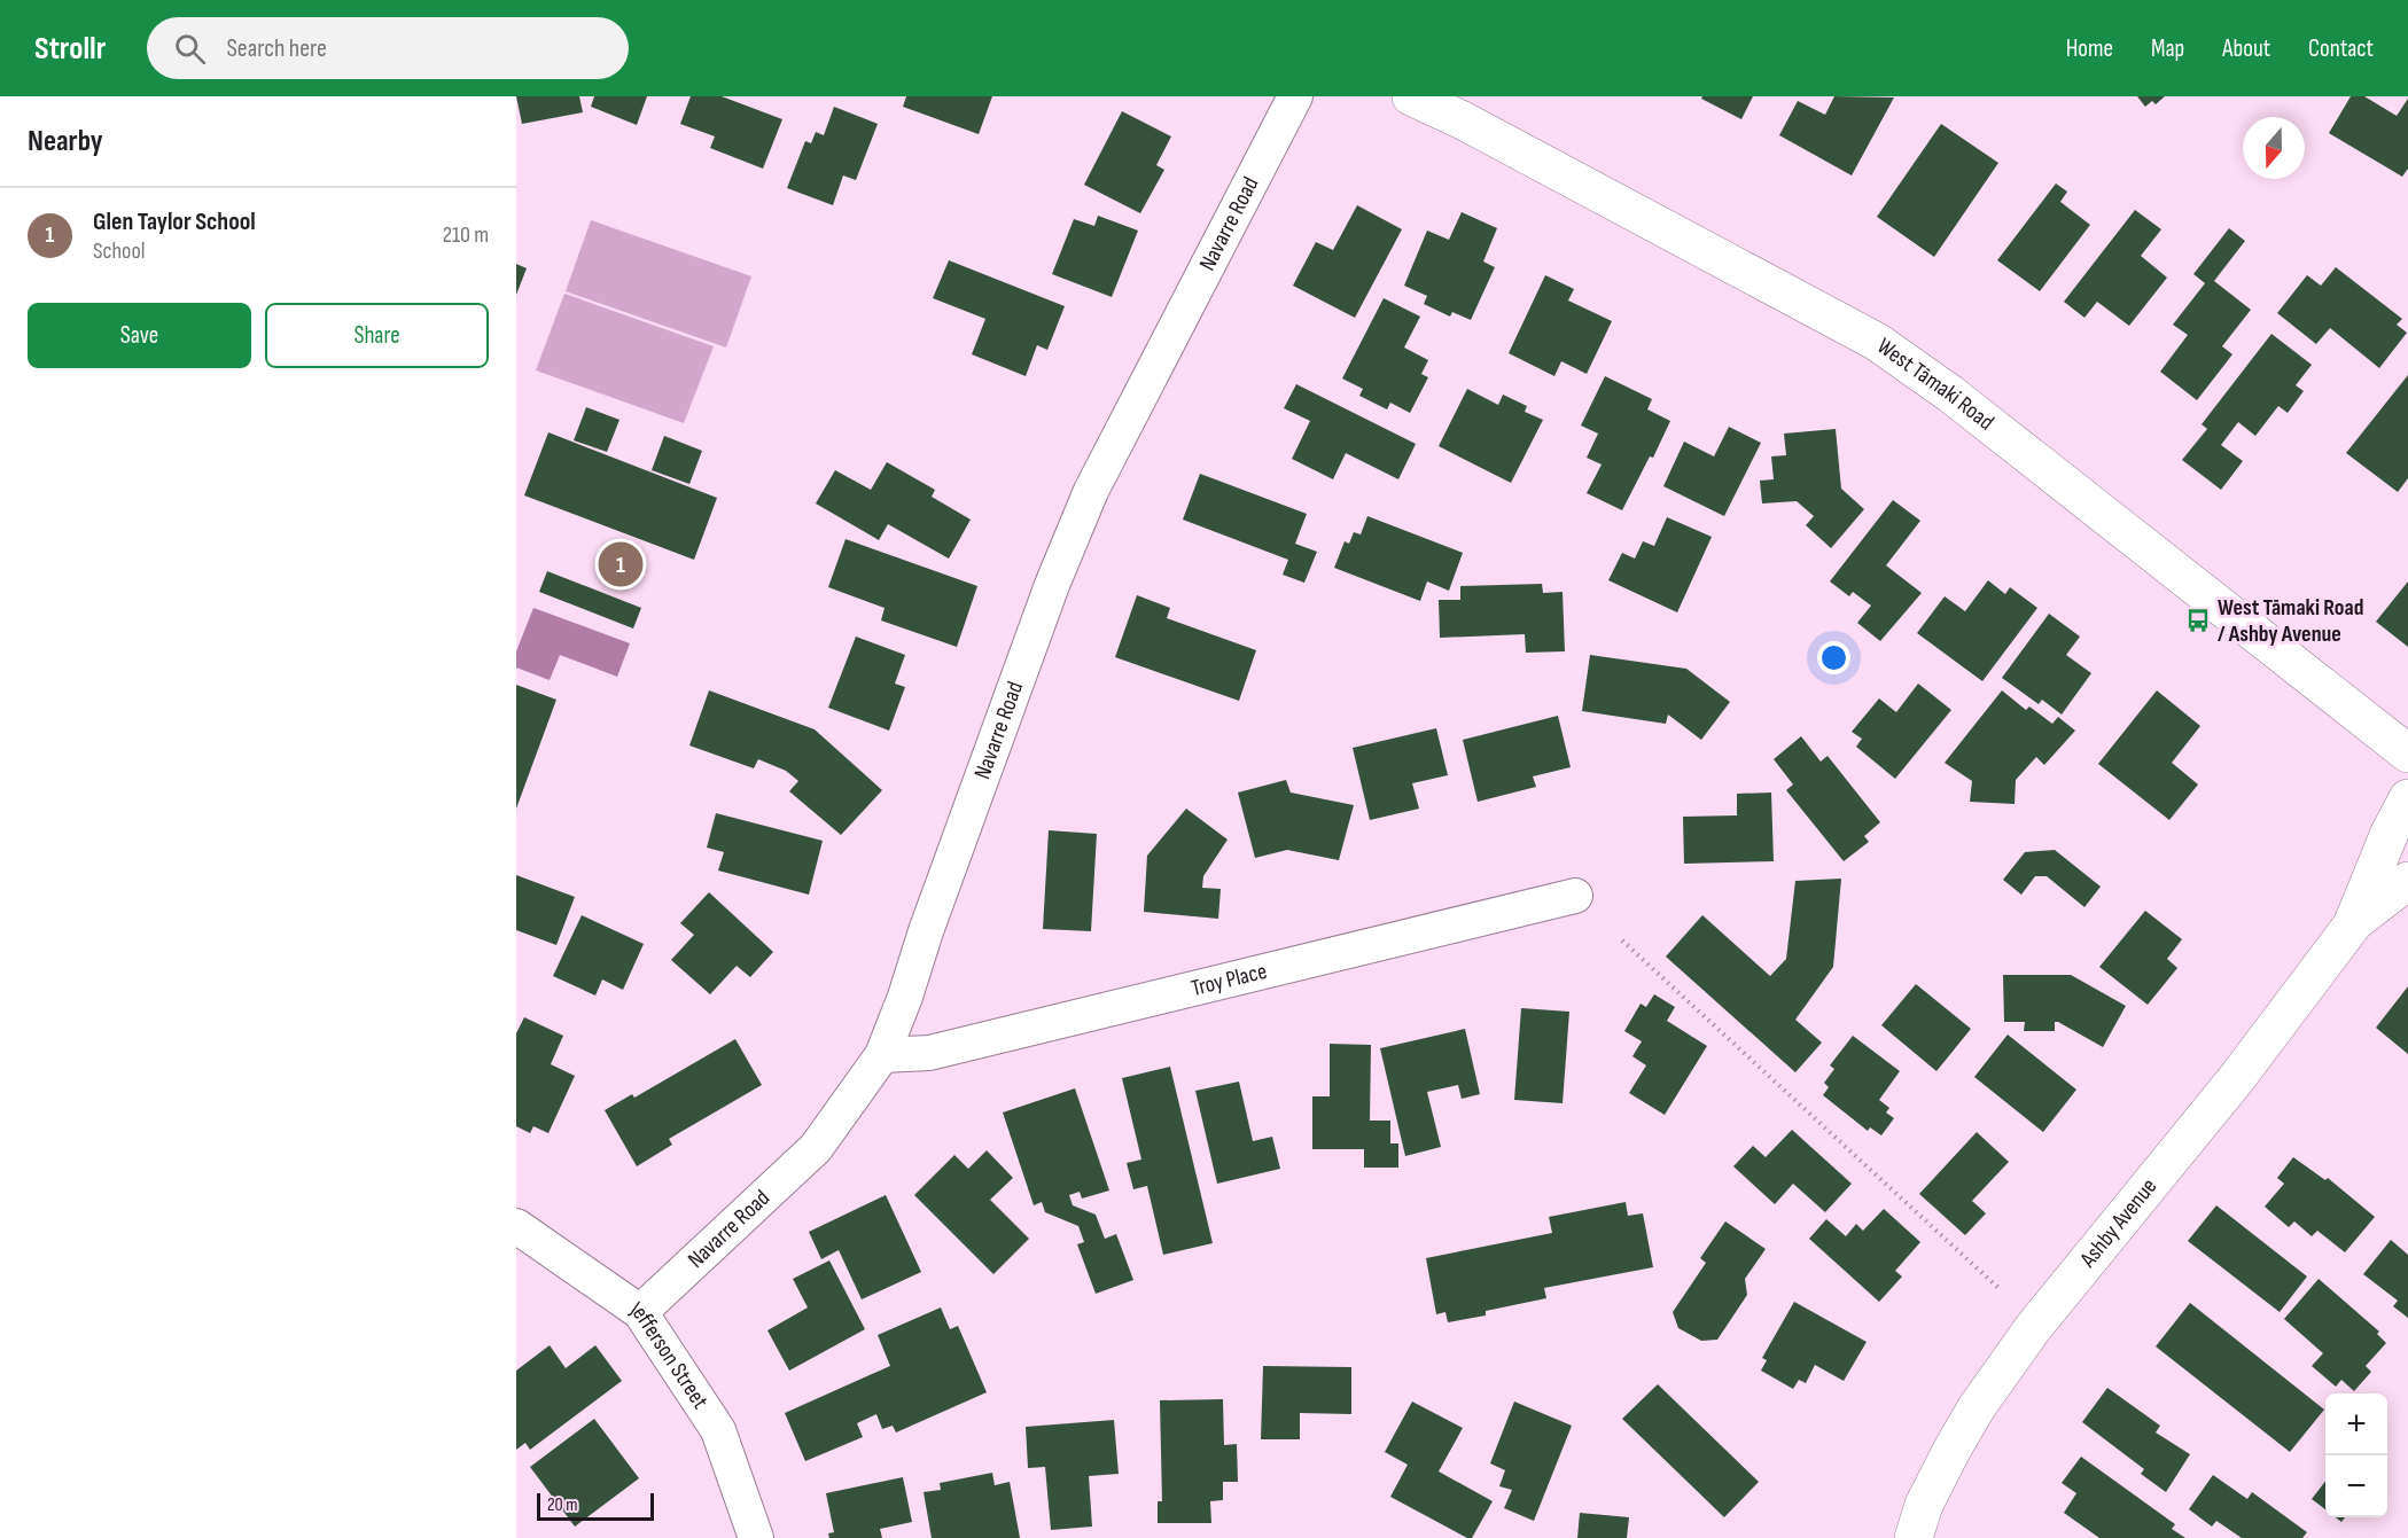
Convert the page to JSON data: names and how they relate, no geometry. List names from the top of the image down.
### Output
{
  "streets": {
    "main road": ["West Tāmaki Road", "Ashby Avenue"],
    "street": ["Navarre Road", "Troy Place", "Jefferson Street"]
  },
  "crossings": [
    ["Navarre Road", "Troy Place"],
    ["Navarre Road", "Jefferson Street"]
  ],
  "places": {
    "bus stop": ["West Tāmaki Road / Ashby Avenue"]
  },
  "scale_bar": "20 m",
  "north": "bottom",
  "page": {
    "header": "Strollr",
    "search": "Search here",
    "nav": [
      "Home",
      "Map",
      "About",
      "Contact"
    ],
    "heading": "Nearby",
    "list": [
      {
        "mark": "1",
        "name": "Glen Taylor School",
        "note": "School",
        "value": "210 m"
      }
    ],
    "buttons": ["Save", "Share"],
    "pins": "1",
    "map_buttons": ["+", "−"],
    "scale": "20 m"
  }
}
